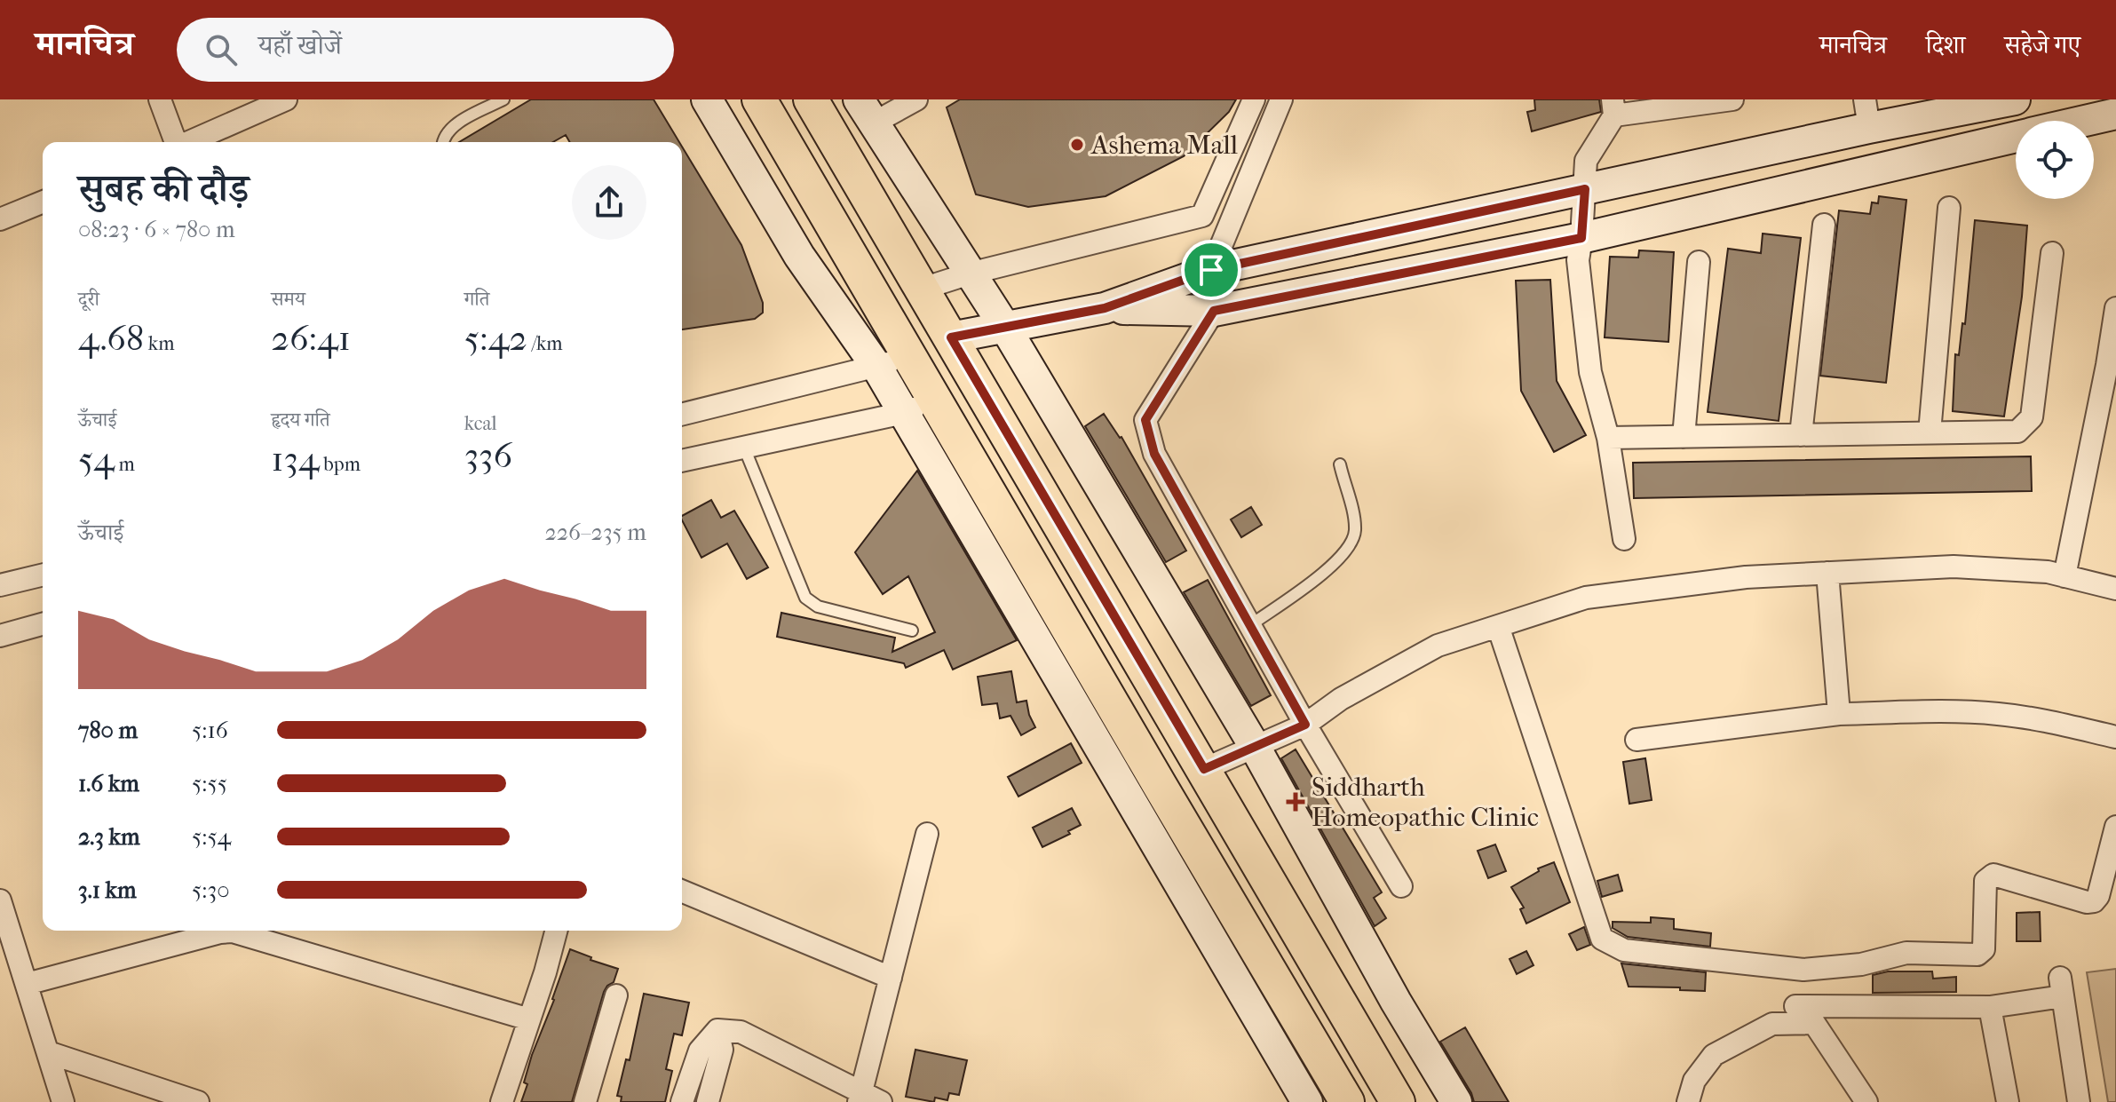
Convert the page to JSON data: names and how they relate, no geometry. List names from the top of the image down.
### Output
{
  "places": {
    "other": ["Ashema Mall"],
    "health": ["Siddharth Homeopathic Clinic"]
  },
  "page": {
    "header": "मानचित्र",
    "search": "यहाँ खोजें",
    "nav": ["मानचित्र", "दिशा", "सहेजे गए"],
    "heading": ["सुबह की दौड़", "08:23 · 6 × 780 m"],
    "stats": [
      ["दूरी", "4.68 km"],
      ["समय", "26:41"],
      ["गति", "5:42 /km"],
      ["ऊँचाई", "54 m"],
      ["हृदय गति", "134 bpm"],
      ["kcal", "336"]
    ],
    "chart": ["ऊँचाई", "226–235 m"],
    "list": [
      {
        "name": "780 m",
        "note": "5:16"
      },
      {
        "name": "1.6 km",
        "note": "5:55"
      },
      {
        "name": "2.3 km",
        "note": "5:54"
      },
      {
        "name": "3.1 km",
        "note": "5:30"
      }
    ]
  }
}
